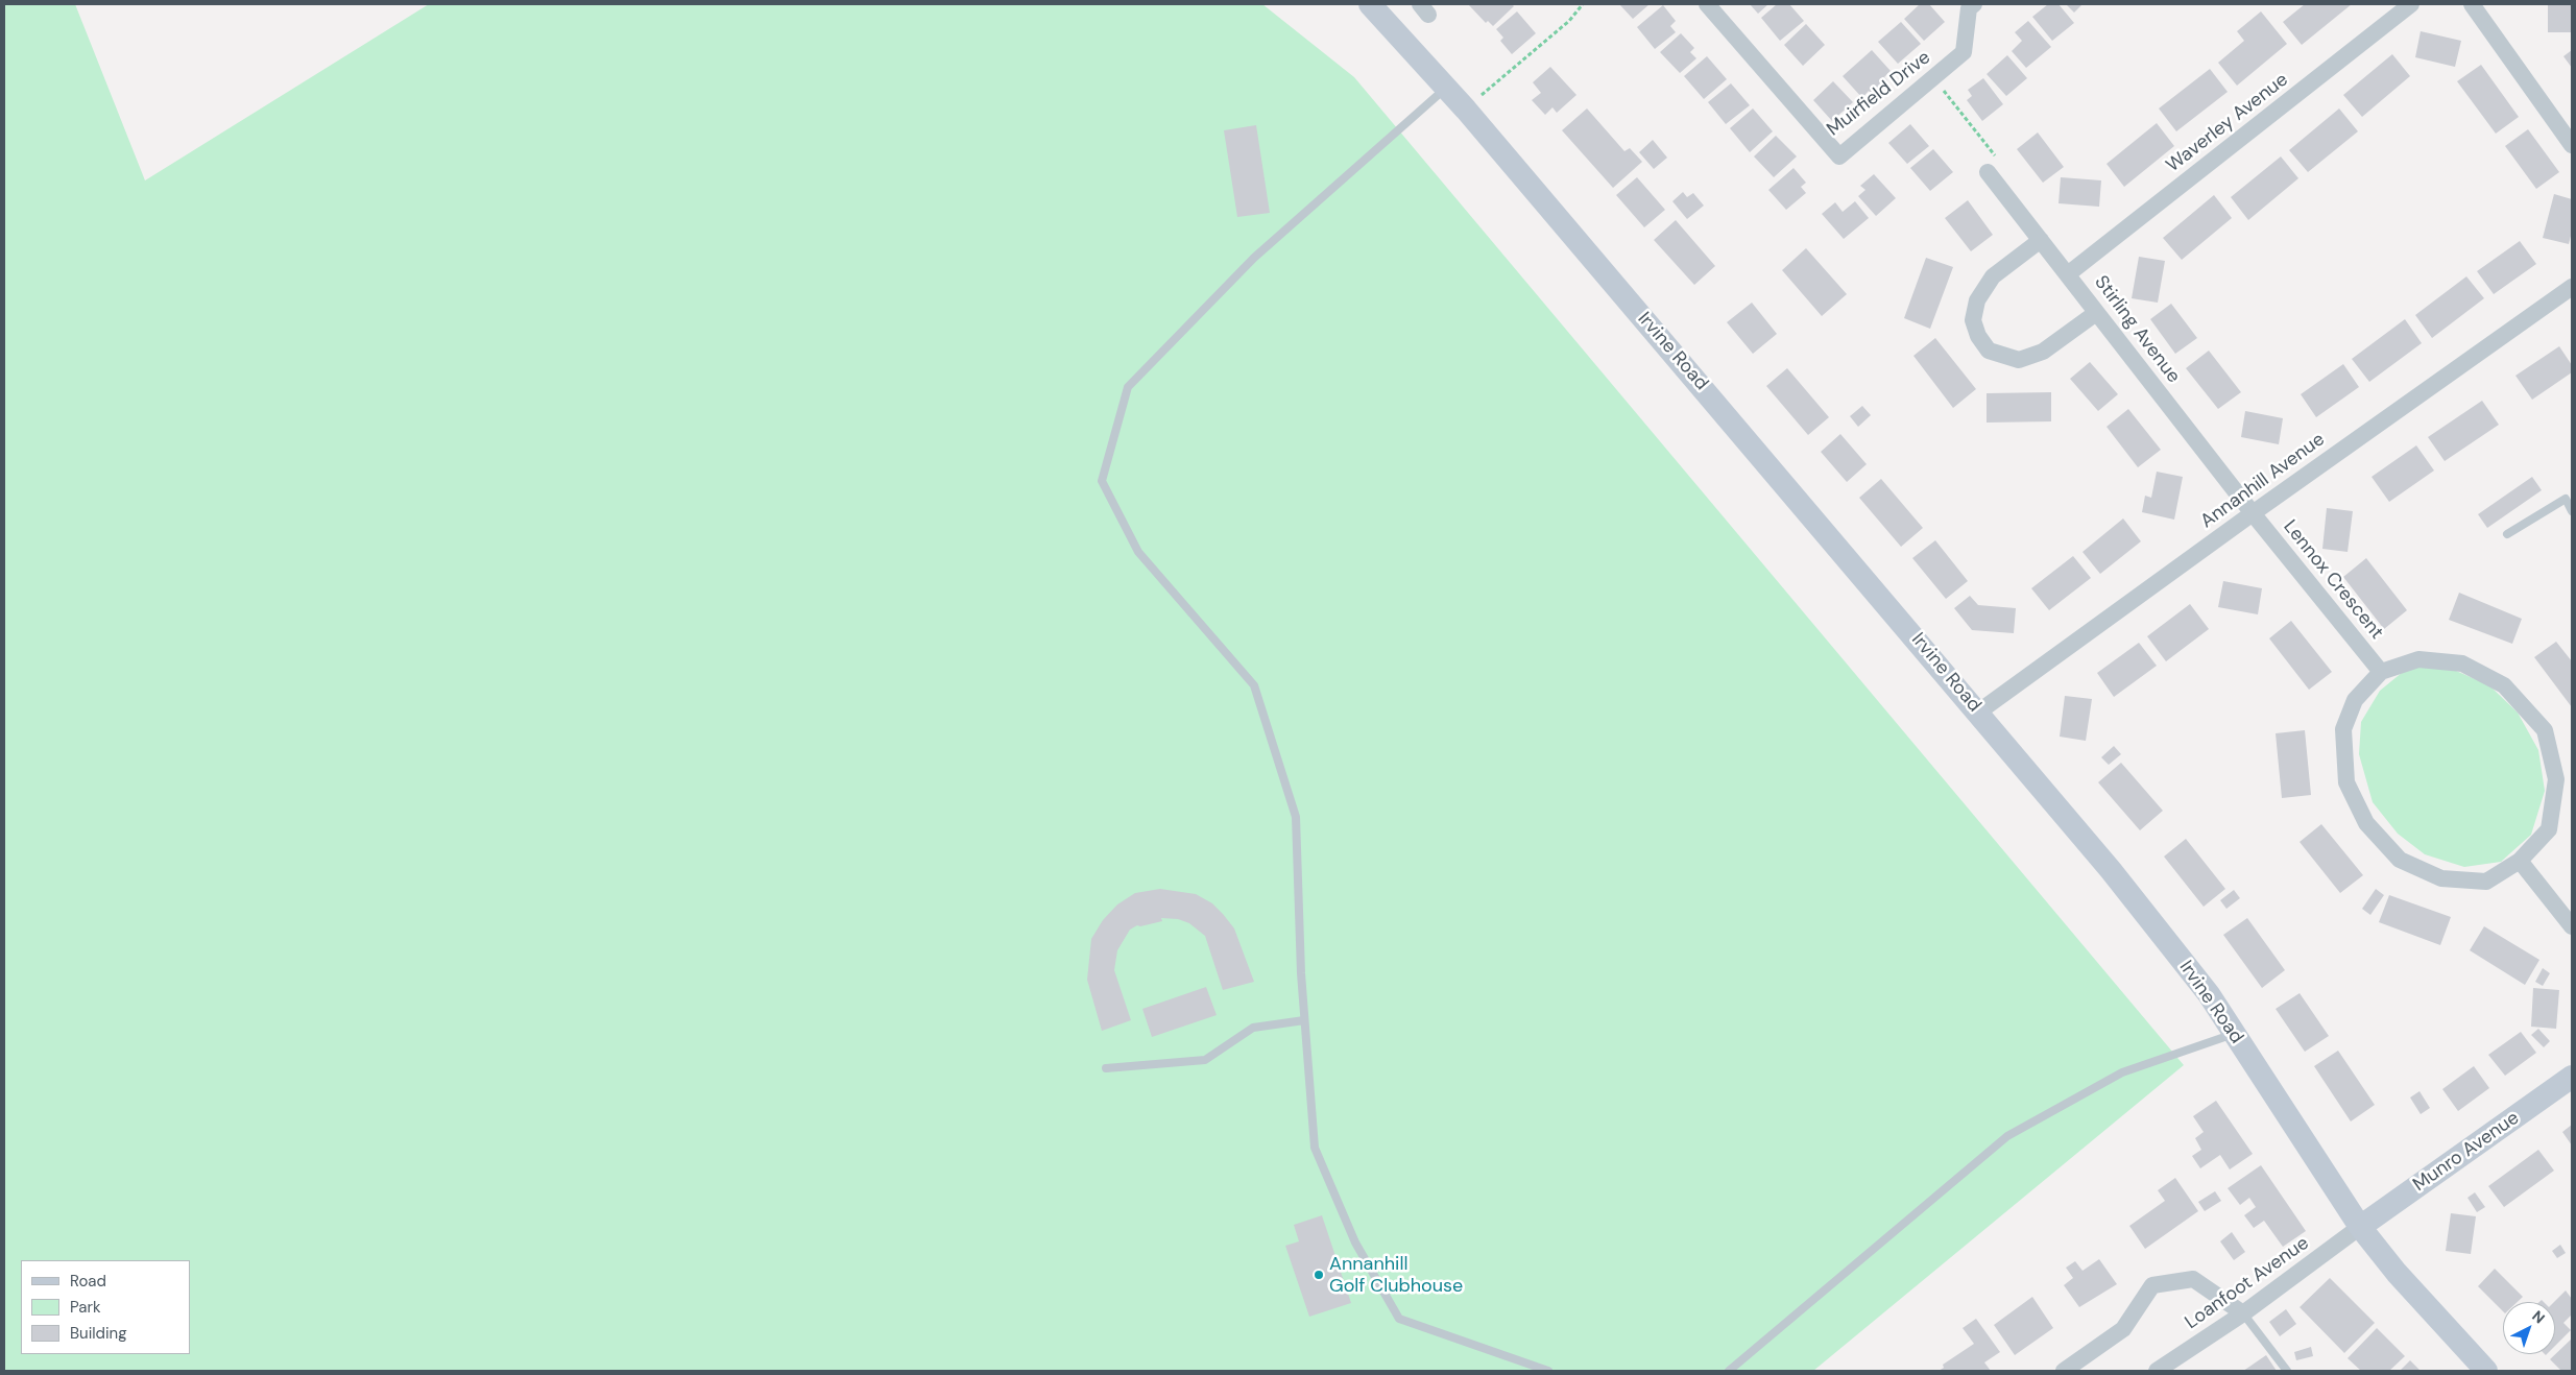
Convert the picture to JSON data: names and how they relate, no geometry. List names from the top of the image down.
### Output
{
  "streets": {
    "main road": ["Irvine Road", "Munro Avenue"],
    "street": [
      "Muirfield Drive",
      "Waverley Avenue",
      "Stirling Avenue",
      "Annanhill Avenue",
      "Lennox Crescent",
      "Loanfoot Avenue"
    ]
  },
  "crossings": [
    ["Waverley Avenue", "Stirling Avenue"],
    ["Stirling Avenue", "Annanhill Avenue"],
    ["Stirling Avenue", "Lennox Crescent"],
    ["Irvine Road", "Annanhill Avenue"],
    ["Irvine Road", "Munro Avenue"],
    ["Irvine Road", "Loanfoot Avenue"],
    ["Annanhill Avenue", "Lennox Crescent"],
    ["Munro Avenue", "Loanfoot Avenue"]
  ],
  "places": ["Annanhill Golf Clubhouse"],
  "legend": ["Road", "Park", "Building"],
  "north": "top right"
}
